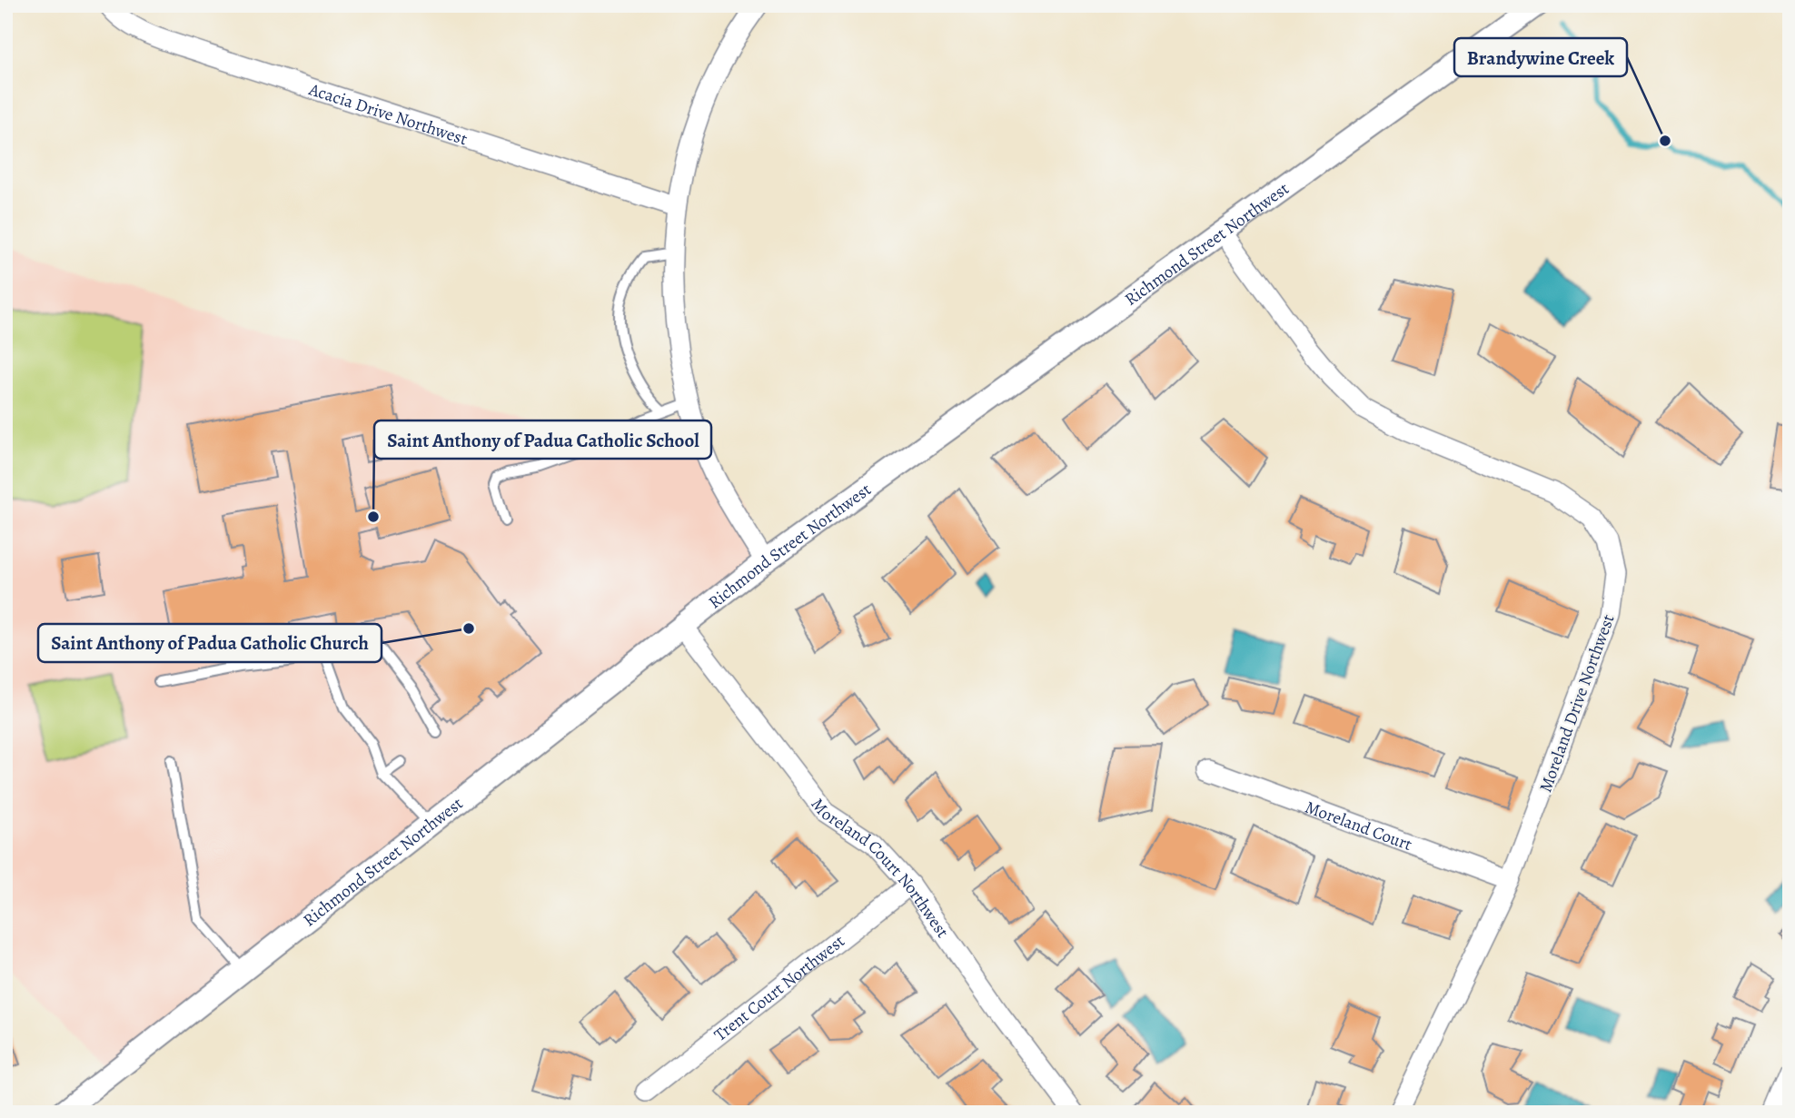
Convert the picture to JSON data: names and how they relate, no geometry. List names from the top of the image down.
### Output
{
  "streets": {
    "street": [
      "Acacia Drive Northwest",
      "Richmond Street Northwest",
      "Moreland Drive Northwest",
      "Moreland Court",
      "Moreland Court Northwest",
      "Trent Court Northwest"
    ]
  },
  "crossings": [
    ["Richmond Street Northwest", "Moreland Drive Northwest"],
    ["Richmond Street Northwest", "Moreland Court Northwest"],
    ["Moreland Drive Northwest", "Moreland Court"],
    ["Moreland Court Northwest", "Trent Court Northwest"]
  ],
  "places": ["Brandywine Creek", "Saint Anthony of Padua Catholic School", "Saint Anthony of Padua Catholic Church"]
}
